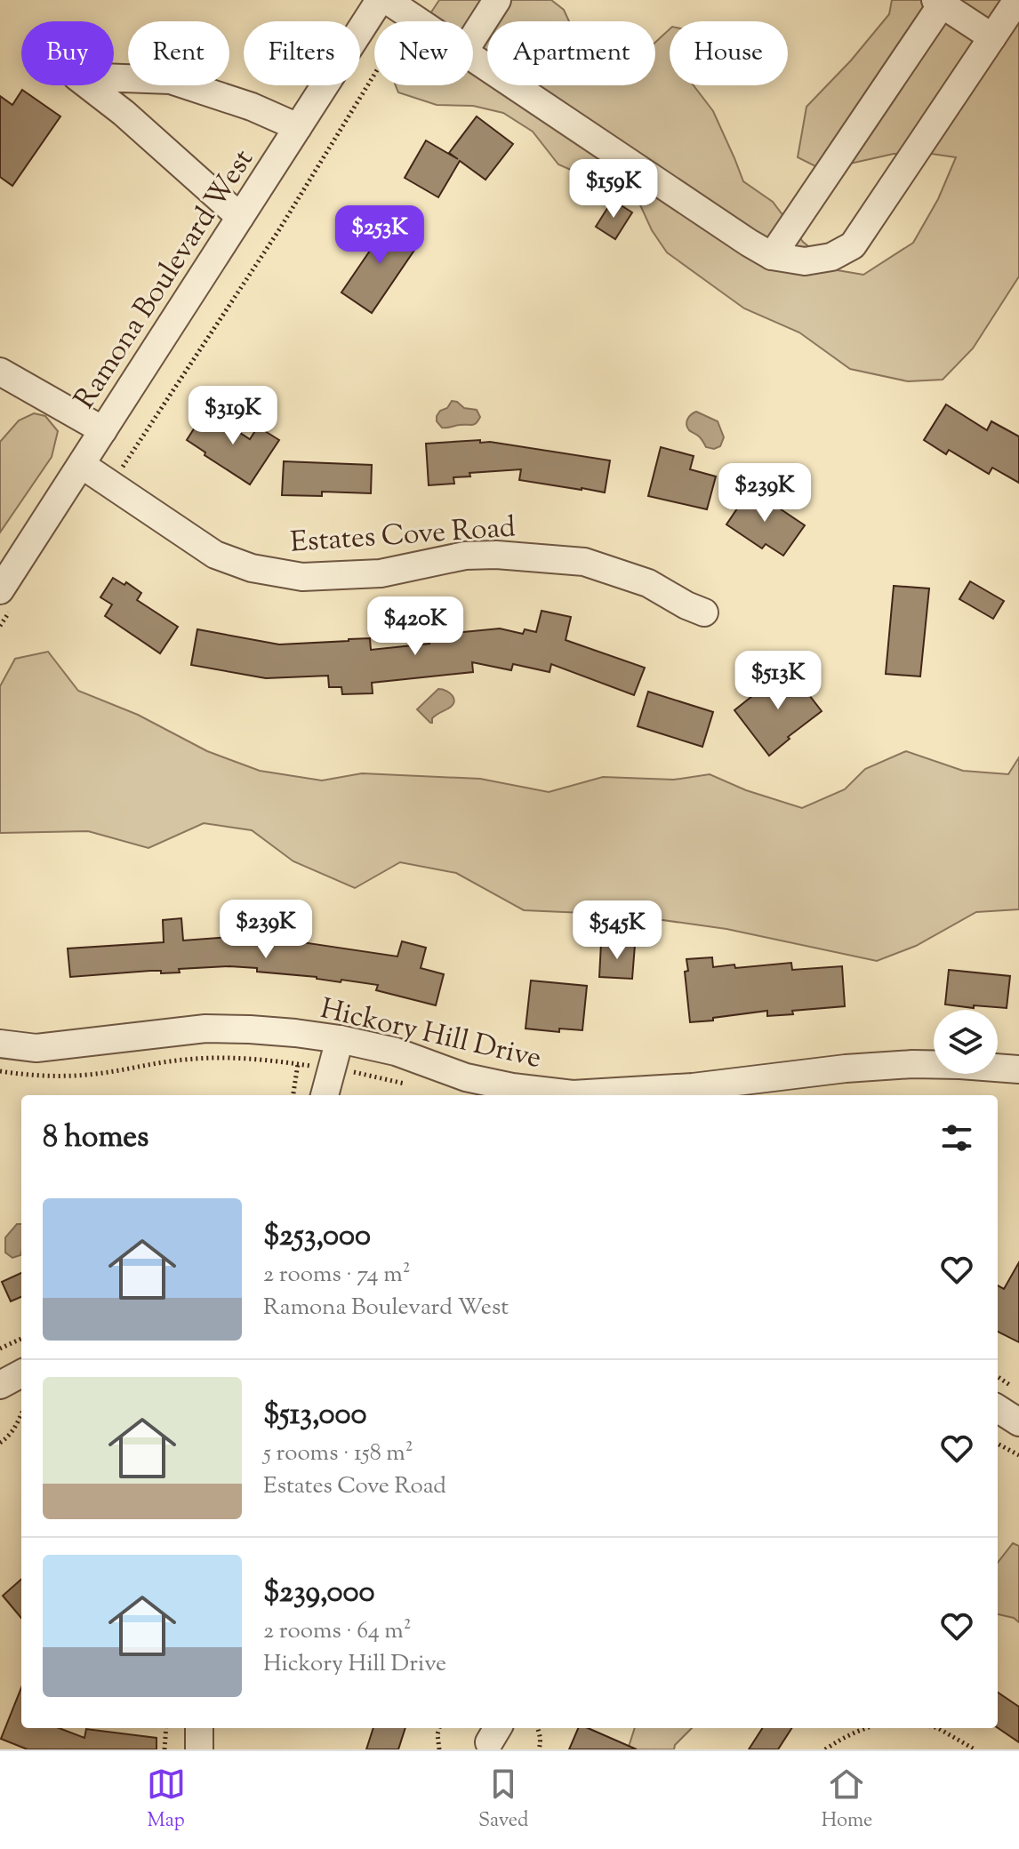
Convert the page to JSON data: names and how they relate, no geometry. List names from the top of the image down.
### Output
{
  "streets": {
    "street": ["Ramona Boulevard West", "Estates Cove Road", "Hickory Hill Drive"]
  },
  "crossings": [
    ["Ramona Boulevard West", "Estates Cove Road"]
  ],
  "page": {
    "chip": [
      "Buy",
      "Rent",
      "Filters",
      "New",
      "Apartment",
      "House"
    ],
    "price": [
      "$159K",
      "$253K",
      "$319K",
      "$239K",
      "$420K",
      "$513K",
      "$239K",
      "$545K"
    ],
    "heading": "8 homes",
    "list": [
      {
        "name": "$253,000",
        "note": "2 rooms · 74 m² · Ramona Boulevard West"
      },
      {
        "name": "$513,000",
        "note": "5 rooms · 158 m² · Estates Cove Road"
      },
      {
        "name": "$239,000",
        "note": "2 rooms · 64 m² · Hickory Hill Drive"
      }
    ],
    "tabs": ["Map", "Saved", "Home"]
  }
}
